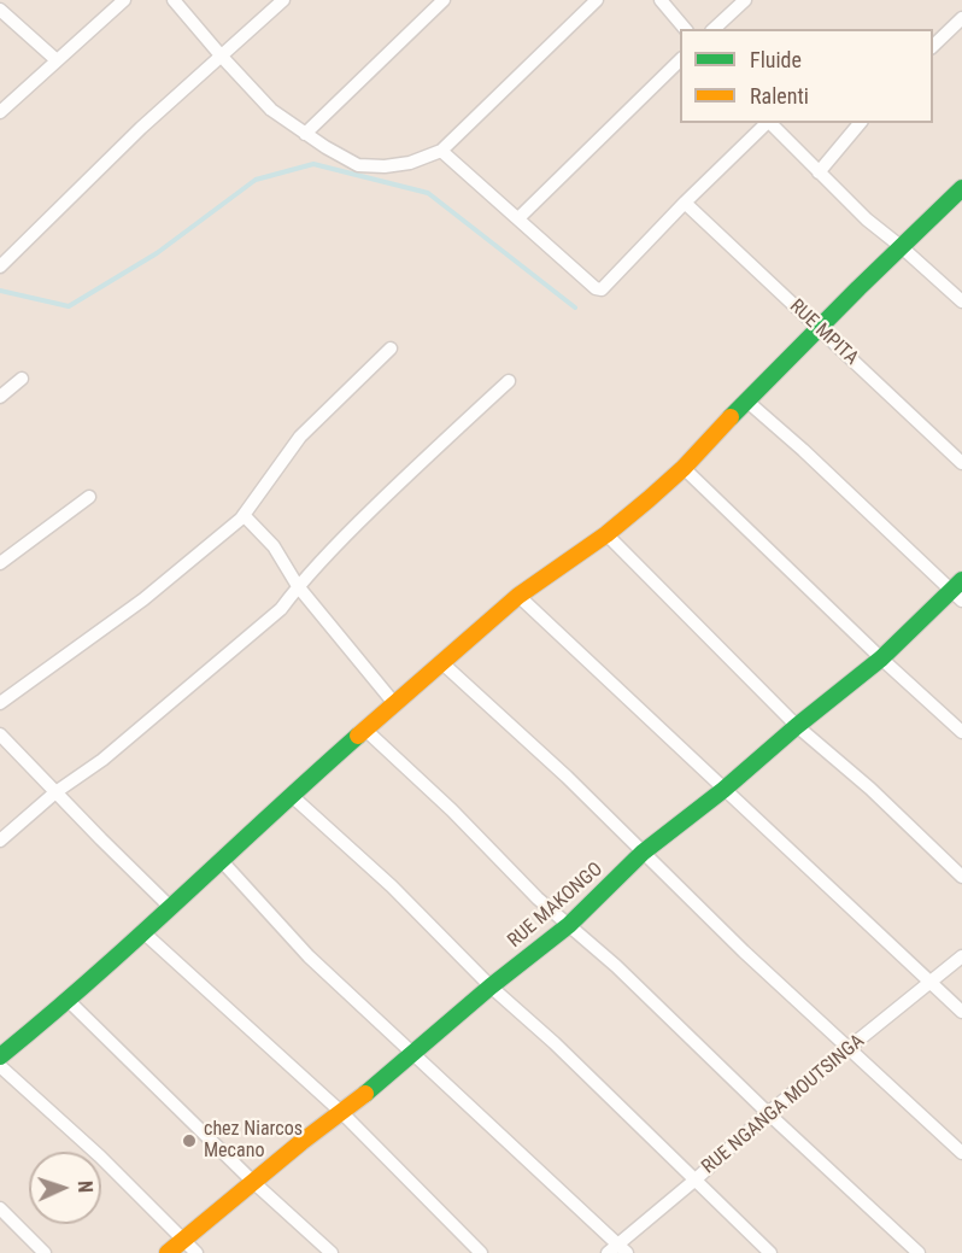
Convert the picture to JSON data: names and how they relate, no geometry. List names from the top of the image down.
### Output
{
  "streets": {
    "street": ["RUE MPITA", "RUE MAKONGO", "RUE NGANGA MOUTSINGA"]
  },
  "places": ["chez Niarcos Mecano"],
  "legend": ["Fluide", "Ralenti"],
  "north": "right"
}
